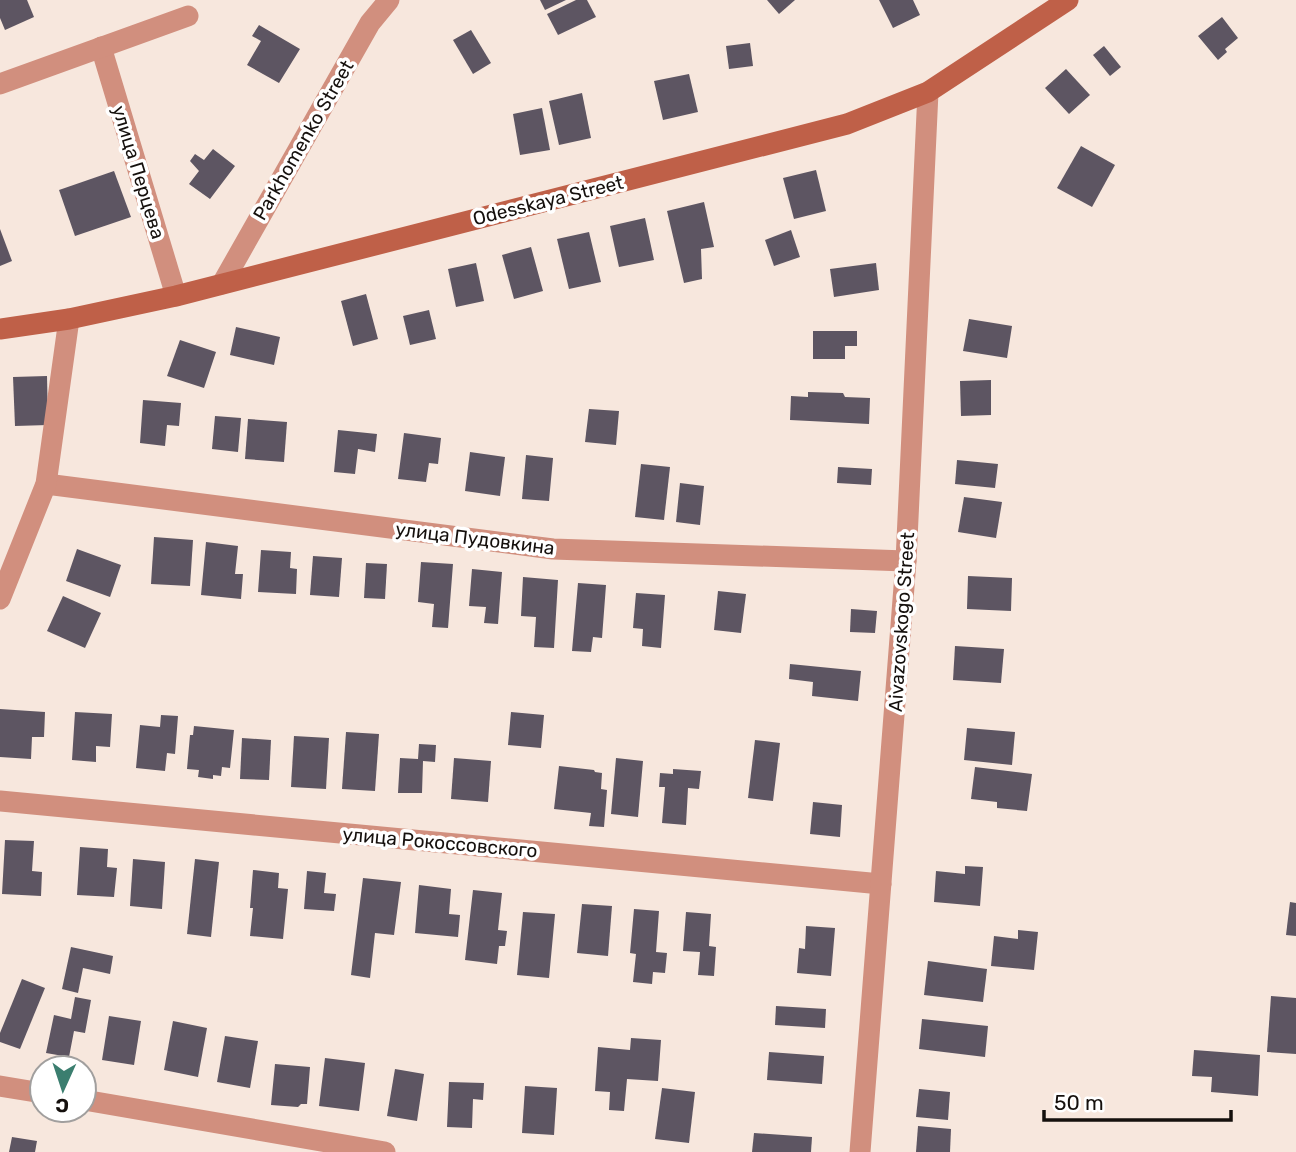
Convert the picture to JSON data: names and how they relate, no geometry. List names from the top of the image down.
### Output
{
  "streets": {
    "main road": ["Odesskaya Street"],
    "street": [
      "Parkhomenko Street",
      "улица Перцева",
      "улица Пудовкина",
      "Aivazovskogo Street",
      "улица Рокоссовского"
    ]
  },
  "crossings": [
    ["Parkhomenko Street", "Odesskaya Street"],
    ["улица Перцева", "Odesskaya Street"],
    ["Odesskaya Street", "Aivazovskogo Street"],
    ["улица Пудовкина", "Aivazovskogo Street"],
    ["Aivazovskogo Street", "улица Рокоссовского"]
  ],
  "scale_bar": "50 m",
  "north": "bottom"
}
